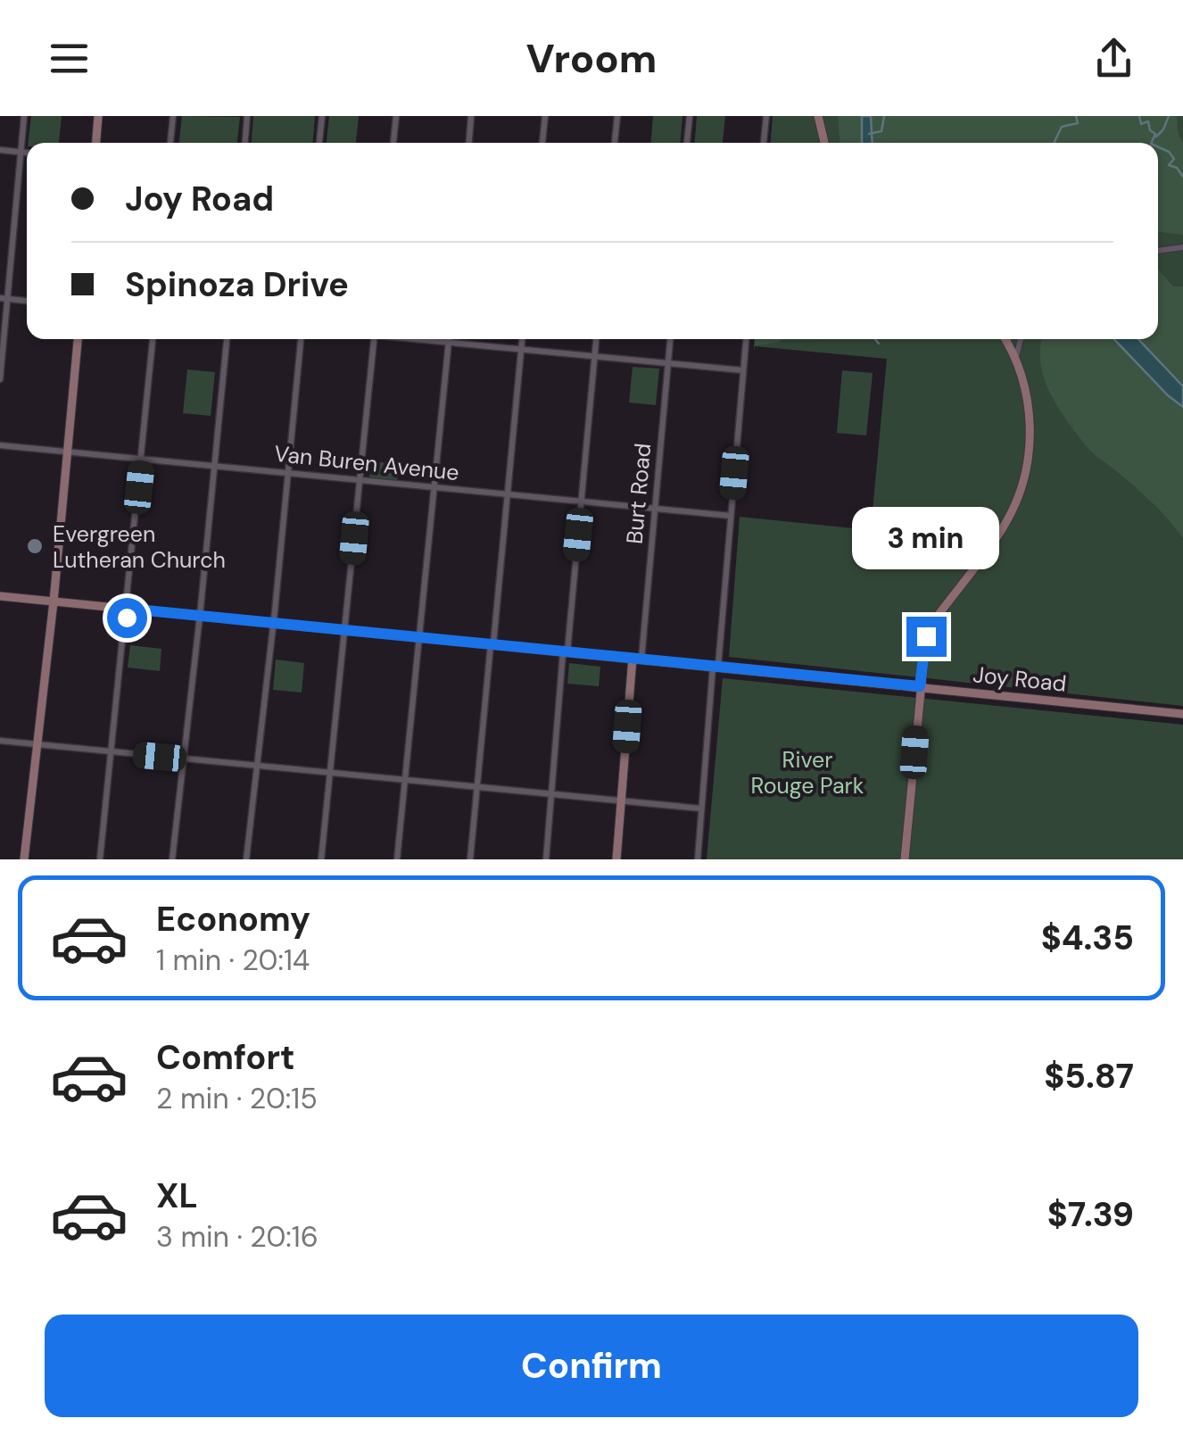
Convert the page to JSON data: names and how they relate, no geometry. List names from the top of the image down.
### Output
{
  "streets": {
    "street": ["Van Buren Avenue", "Burt Road", "Joy Road"]
  },
  "crossings": [
    ["Van Buren Avenue", "Burt Road"],
    ["Burt Road", "Joy Road"]
  ],
  "parks": ["River Rouge Park"],
  "places": ["Evergreen Lutheran Church"],
  "page": {
    "header": "Vroom",
    "banner": ["Joy Road", "Spinoza Drive"],
    "bubble": "3 min",
    "list": [
      {
        "name": "Economy",
        "note": "1 min · 20:14",
        "value": "$4.35"
      },
      {
        "name": "Comfort",
        "note": "2 min · 20:15",
        "value": "$5.87"
      },
      {
        "name": "XL",
        "note": "3 min · 20:16",
        "value": "$7.39"
      }
    ],
    "buttons": "Confirm"
  }
}
